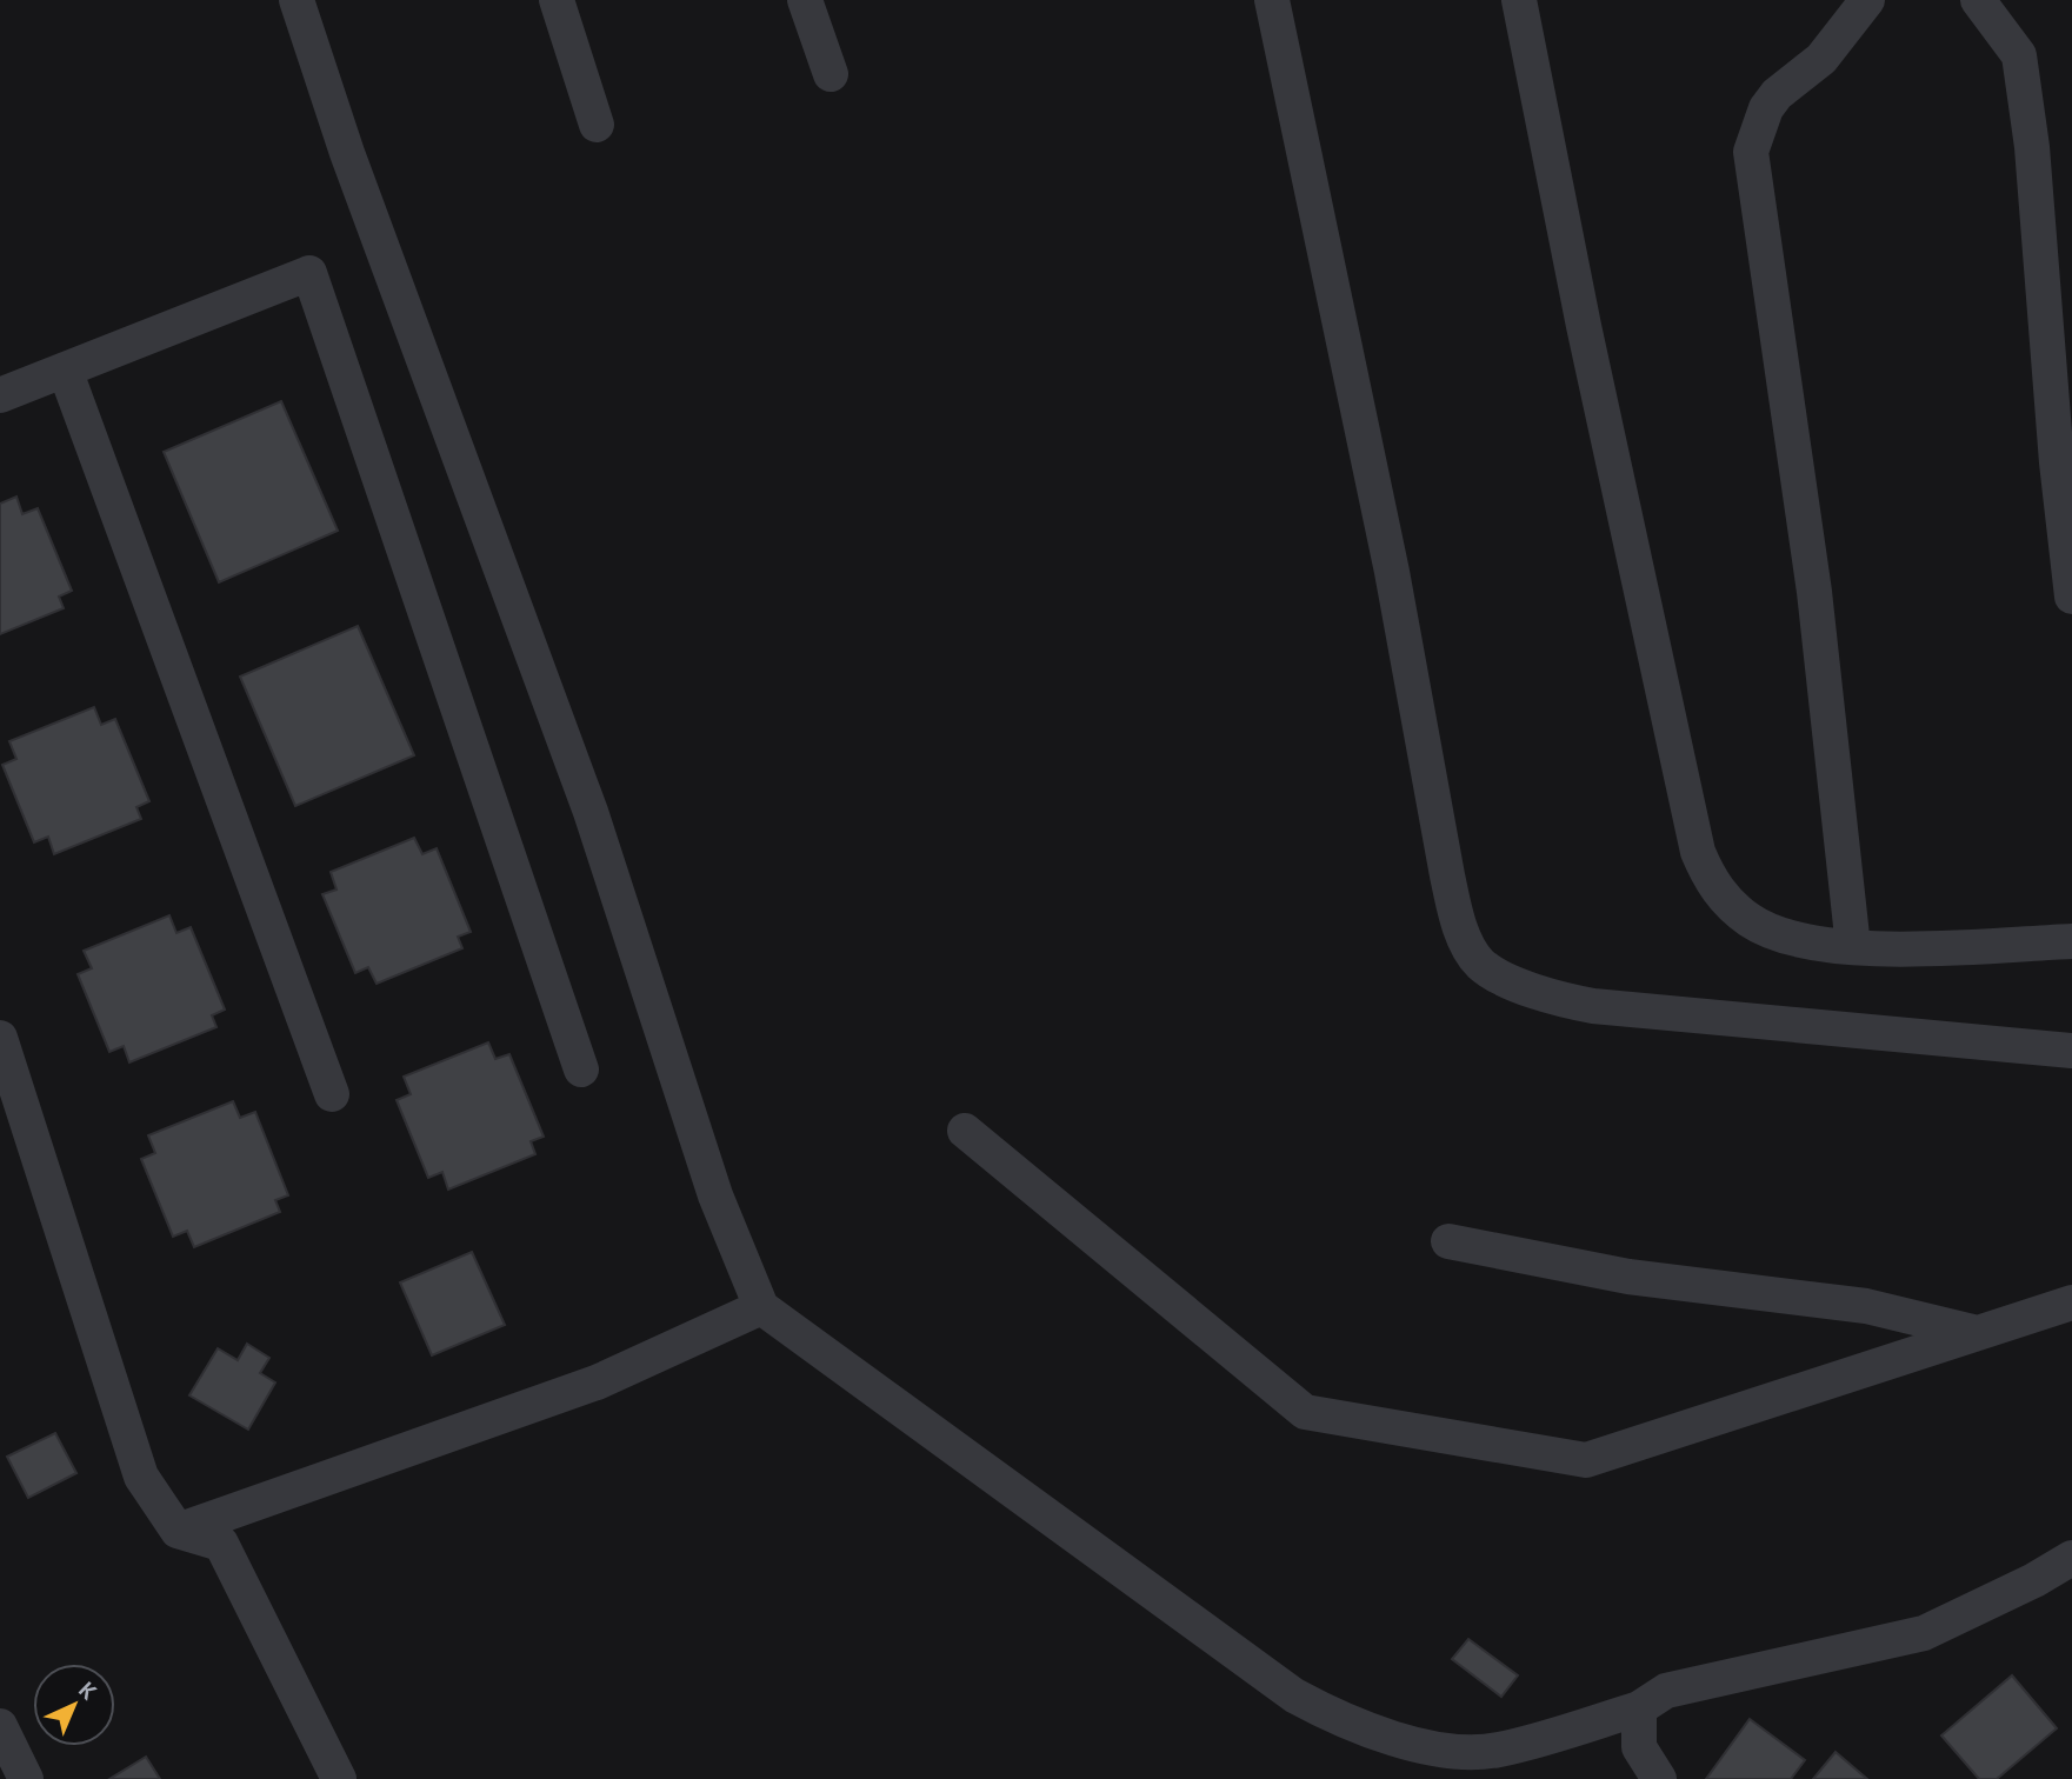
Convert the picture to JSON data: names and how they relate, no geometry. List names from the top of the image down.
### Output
{
  "north": "top right"
}
